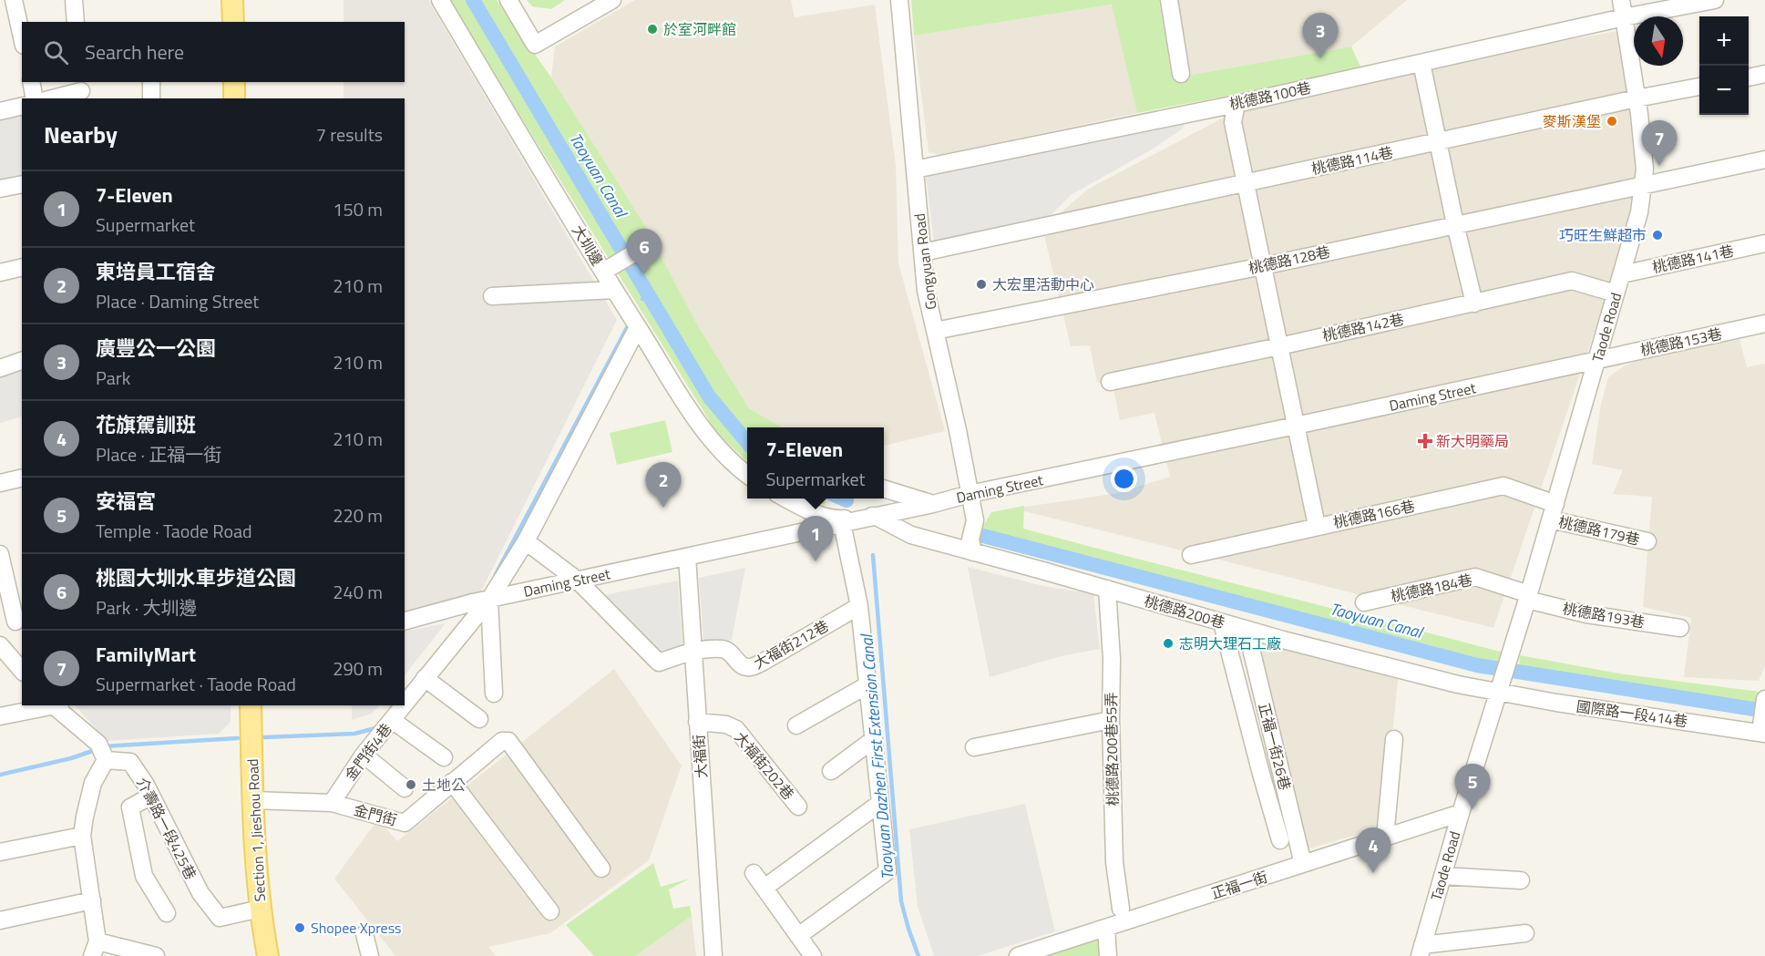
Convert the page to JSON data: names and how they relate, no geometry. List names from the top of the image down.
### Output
{
  "streets": {
    "main road": ["Section 1, Jieshou Road"],
    "street": [
      "桃德路100巷",
      "桃德路114巷",
      "大圳邊",
      "桃德路141巷",
      "桃德路128巷",
      "Gongyuan Road",
      "桃德路142巷",
      "Taode Road",
      "桃德路153巷",
      "Daming Street",
      "桃德路166巷",
      "桃德路179巷",
      "桃德路184巷",
      "桃德路200巷",
      "桃德路193巷",
      "大福街212巷",
      "國際路一段414巷",
      "正福一街26巷",
      "桃德路200巷55弄",
      "金門街4巷",
      "大福街",
      "大福街202巷",
      "金門街",
      "介壽路一段425巷",
      "正福一街"
    ]
  },
  "crossings": [
    ["桃德路100巷", "Gongyuan Road"],
    ["桃德路100巷", "Taode Road"],
    ["桃德路114巷", "Gongyuan Road"],
    ["桃德路114巷", "Taode Road"],
    ["大圳邊", "金門街4巷"],
    ["桃德路141巷", "Taode Road"],
    ["桃德路128巷", "Gongyuan Road"],
    ["桃德路128巷", "Taode Road"],
    ["Gongyuan Road", "Daming Street"],
    ["Gongyuan Road", "桃德路200巷"],
    ["桃德路142巷", "Taode Road"],
    ["Taode Road", "桃德路153巷"],
    ["Taode Road", "Daming Street"],
    ["Taode Road", "桃德路166巷"],
    ["Taode Road", "桃德路179巷"],
    ["Taode Road", "桃德路184巷"],
    ["Taode Road", "桃德路200巷"],
    ["Taode Road", "桃德路193巷"],
    ["Taode Road", "國際路一段414巷"],
    ["Taode Road", "正福一街"],
    ["桃德路153巷", "Daming Street"],
    ["Daming Street", "桃德路200巷"],
    ["Daming Street", "金門街4巷"],
    ["Daming Street", "大福街"],
    ["桃德路166巷", "桃德路179巷"],
    ["桃德路184巷", "桃德路193巷"],
    ["桃德路200巷", "國際路一段414巷"],
    ["桃德路200巷", "正福一街26巷"],
    ["桃德路200巷", "桃德路200巷55弄"],
    ["大福街212巷", "大福街"],
    ["正福一街26巷", "正福一街"],
    ["金門街4巷", "金門街"],
    ["大福街", "大福街202巷"],
    ["金門街", "Section 1, Jieshou Road"],
    ["介壽路一段425巷", "Section 1, Jieshou Road"]
  ],
  "water": ["Taoyuan Canal", "Taoyuan Dazhen First Extension Canal"],
  "places": {
    "other": [
      "於室河畔館",
      "麥斯漢堡",
      "巧旺生鮮超市",
      "大宏里活動中心",
      "志明大理石工廠",
      "土地公",
      "Shopee Xpress"
    ],
    "health": ["新大明藥局"]
  },
  "north": "bottom",
  "page": {
    "pins": [
      "3",
      "7",
      "6",
      "2",
      "1",
      "5",
      "4"
    ],
    "map_buttons": ["+", "−"],
    "search": "Search here",
    "heading": ["Nearby", "7 results"],
    "list": [
      {
        "mark": "1",
        "name": "7-Eleven",
        "note": "Supermarket",
        "value": "150 m"
      },
      {
        "mark": "2",
        "name": "東培員工宿舍",
        "note": "Place · Daming Street",
        "value": "210 m"
      },
      {
        "mark": "3",
        "name": "廣豐公一公園",
        "note": "Park",
        "value": "210 m"
      },
      {
        "mark": "4",
        "name": "花旗駕訓班",
        "note": "Place · 正福一街",
        "value": "210 m"
      },
      {
        "mark": "5",
        "name": "安福宮",
        "note": "Temple · Taode Road",
        "value": "220 m"
      },
      {
        "mark": "6",
        "name": "桃園大圳水車步道公園",
        "note": "Park · 大圳邊",
        "value": "240 m"
      },
      {
        "mark": "7",
        "name": "FamilyMart",
        "note": "Supermarket · Taode Road",
        "value": "290 m"
      }
    ],
    "popup": ["7-Eleven", "Supermarket"]
  }
}
